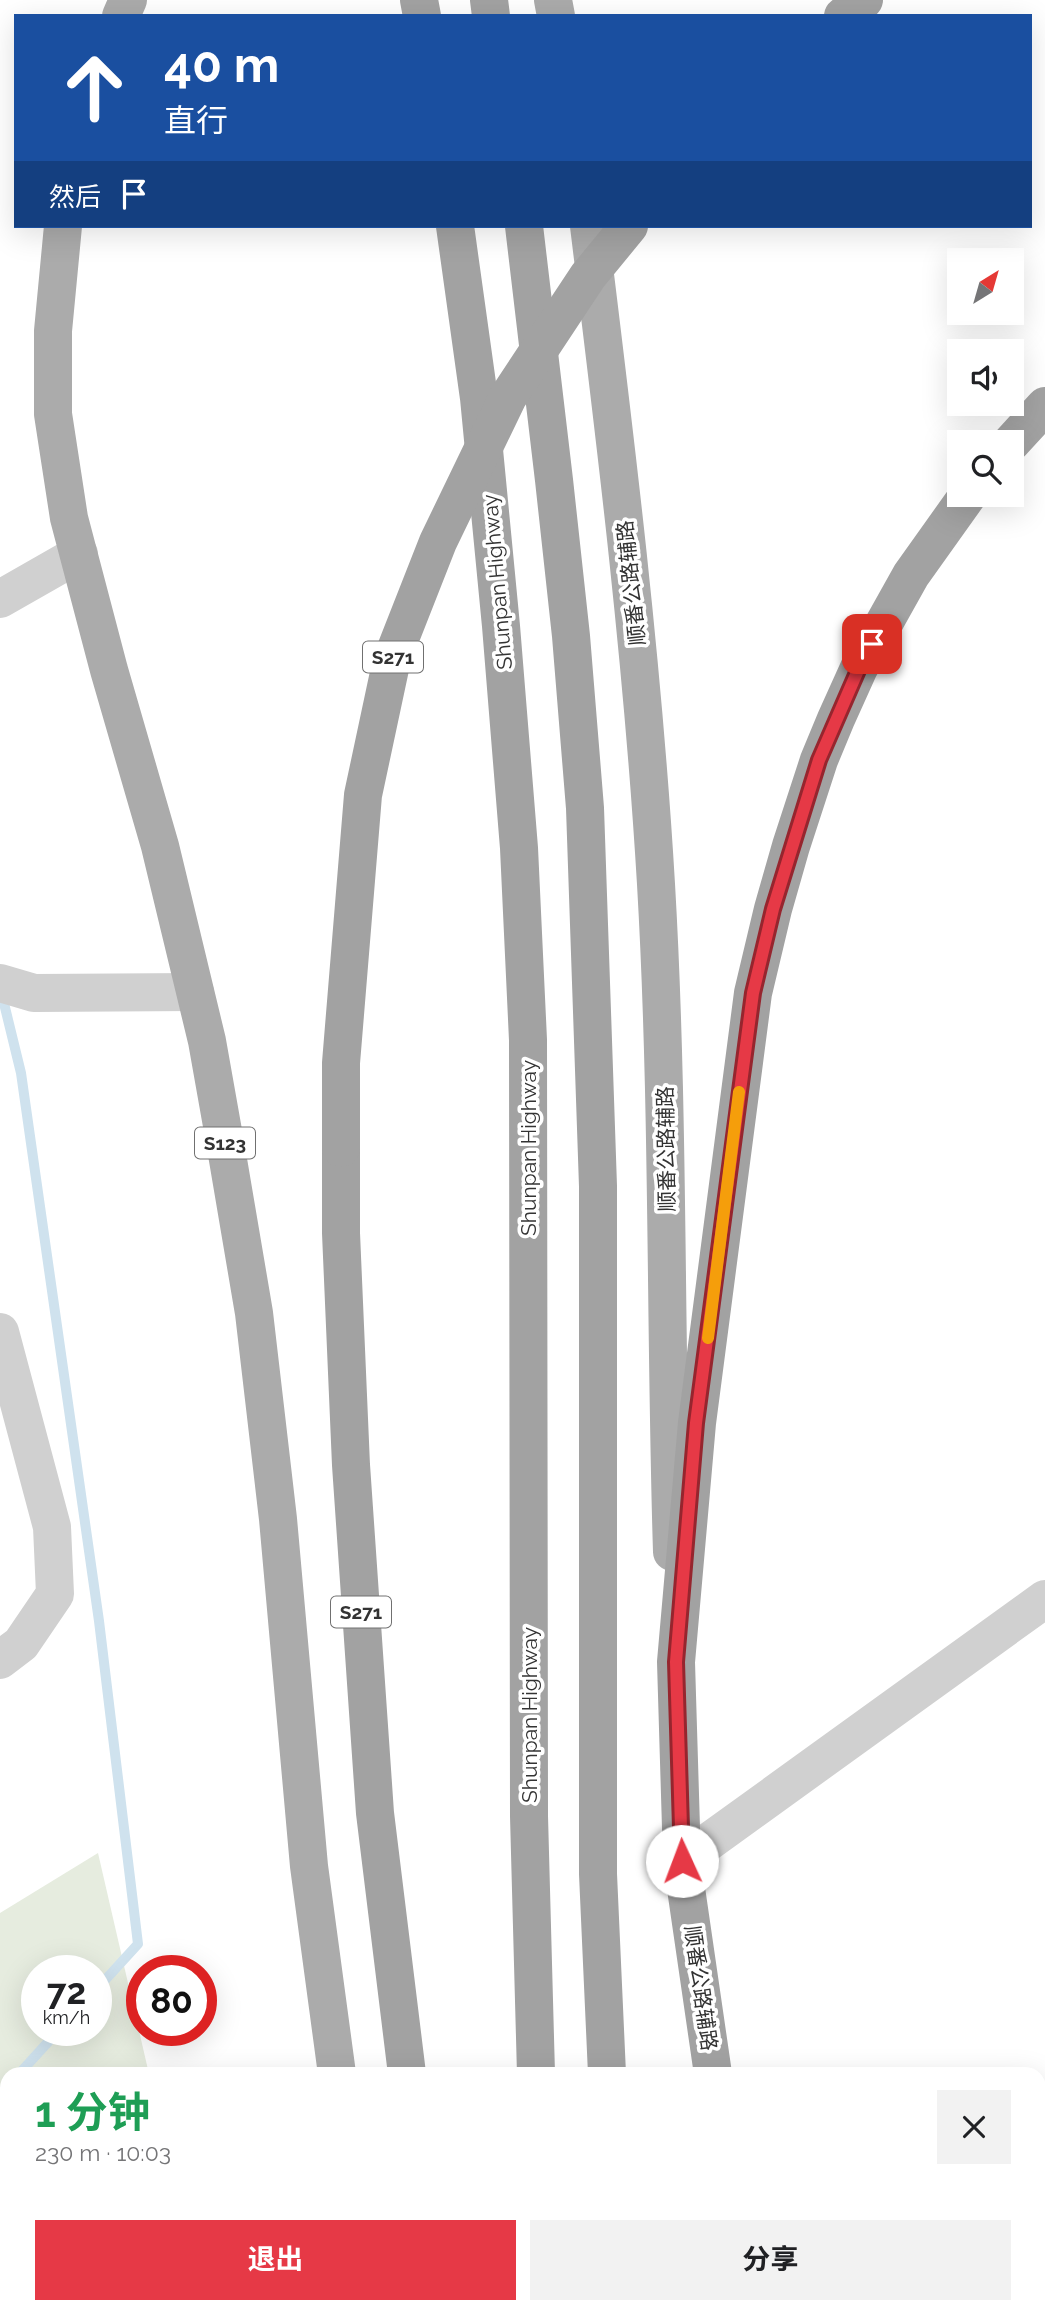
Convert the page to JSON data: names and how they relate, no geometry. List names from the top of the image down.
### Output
{
  "streets": {
    "highway": ["Shunpan Highway", "顺番公路辅路", "S271"],
    "main road": ["S123"]
  },
  "north": "top right",
  "page": {
    "turn": ["40 m", "直行"],
    "then": "然后",
    "speed": "72 km/h",
    "limit": "80",
    "heading": ["1 分钟", "230 m · 10:03"],
    "buttons": ["退出", "分享"]
  }
}
